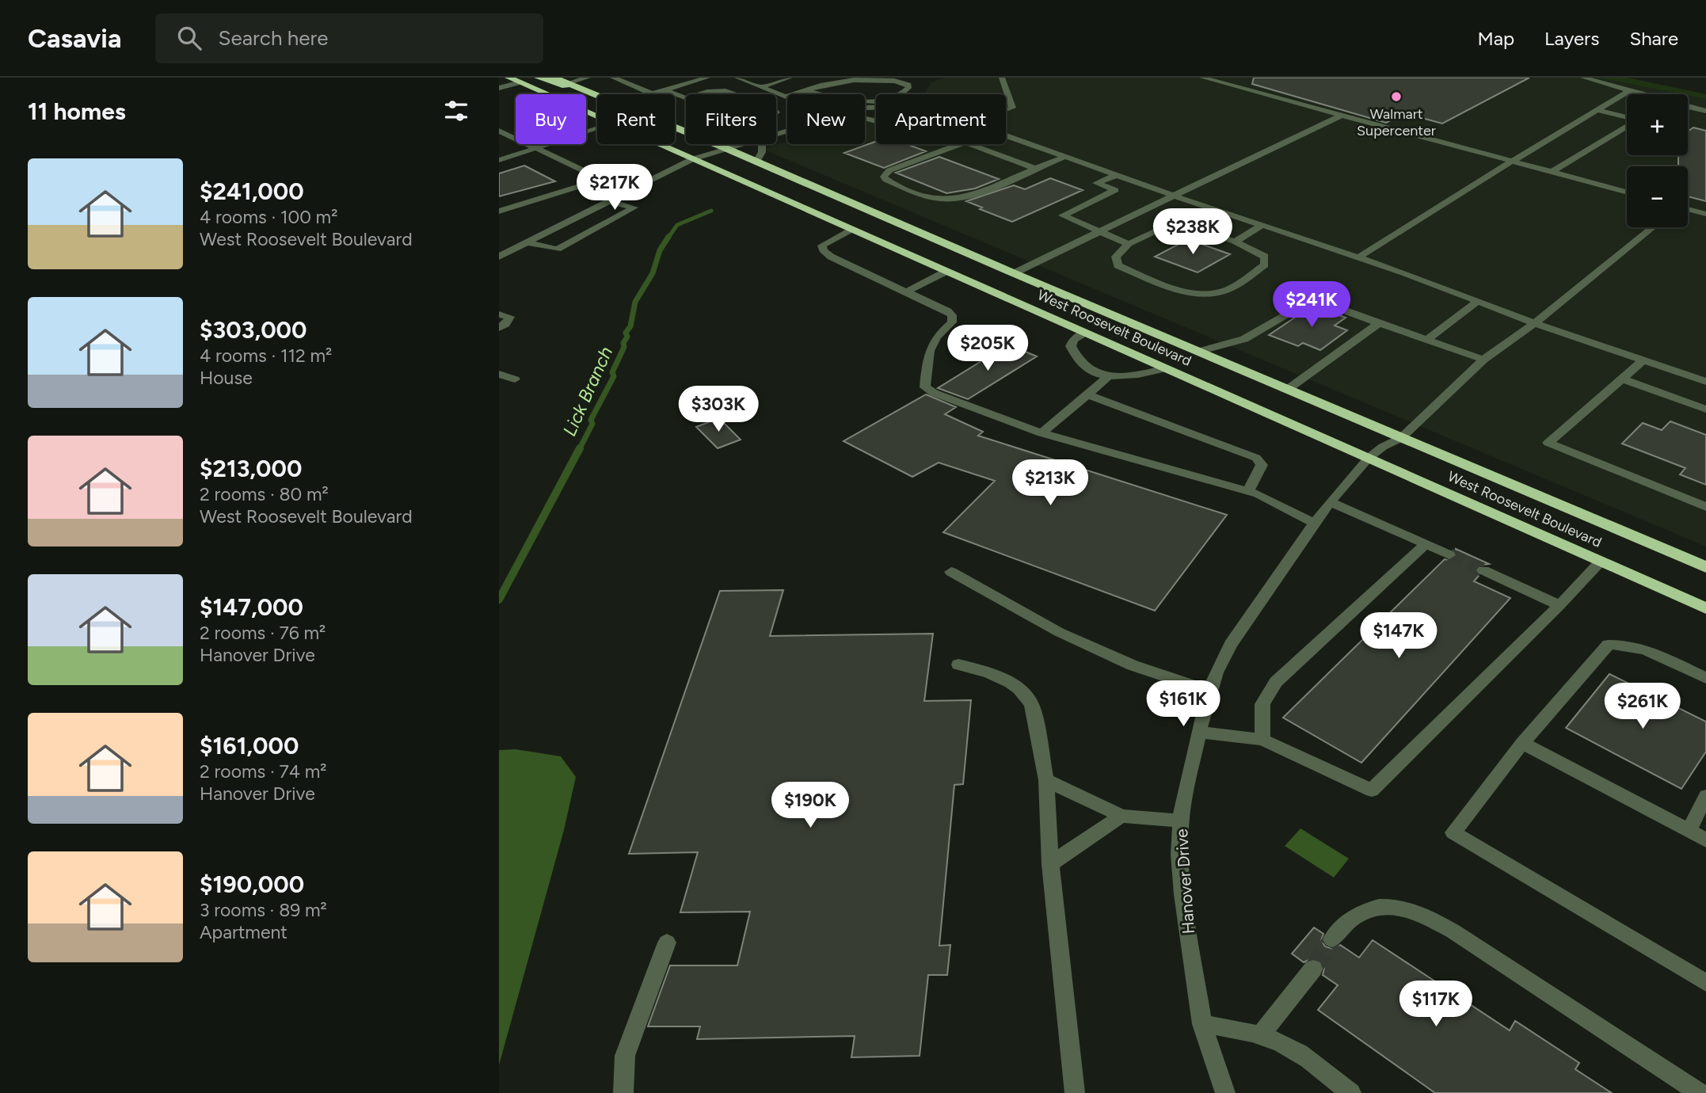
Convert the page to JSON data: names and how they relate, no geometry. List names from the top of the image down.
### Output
{
  "streets": {
    "highway": ["West Roosevelt Boulevard"],
    "street": ["Hanover Drive"]
  },
  "crossings": [
    ["West Roosevelt Boulevard", "Hanover Drive"]
  ],
  "water": ["Lick Branch"],
  "places": ["Walmart Supercenter"],
  "page": {
    "header": "Casavia",
    "search": "Search here",
    "nav": ["Map", "Layers", "Share"],
    "heading": "11 homes",
    "map_buttons": ["+", "−"],
    "chip": [
      "Buy",
      "Rent",
      "Filters",
      "New",
      "Apartment"
    ],
    "list": [
      {
        "name": "$241,000",
        "note": "4 rooms · 100 m² · West Roosevelt Boulevard"
      },
      {
        "name": "$303,000",
        "note": "4 rooms · 112 m² · House"
      },
      {
        "name": "$213,000",
        "note": "2 rooms · 80 m² · West Roosevelt Boulevard"
      },
      {
        "name": "$147,000",
        "note": "2 rooms · 76 m² · Hanover Drive"
      },
      {
        "name": "$161,000",
        "note": "2 rooms · 74 m² · Hanover Drive"
      },
      {
        "name": "$190,000",
        "note": "3 rooms · 89 m² · Apartment"
      }
    ],
    "price": [
      "$217K",
      "$238K",
      "$241K",
      "$205K",
      "$303K",
      "$213K",
      "$147K",
      "$161K",
      "$261K",
      "$190K",
      "$117K"
    ]
  }
}
